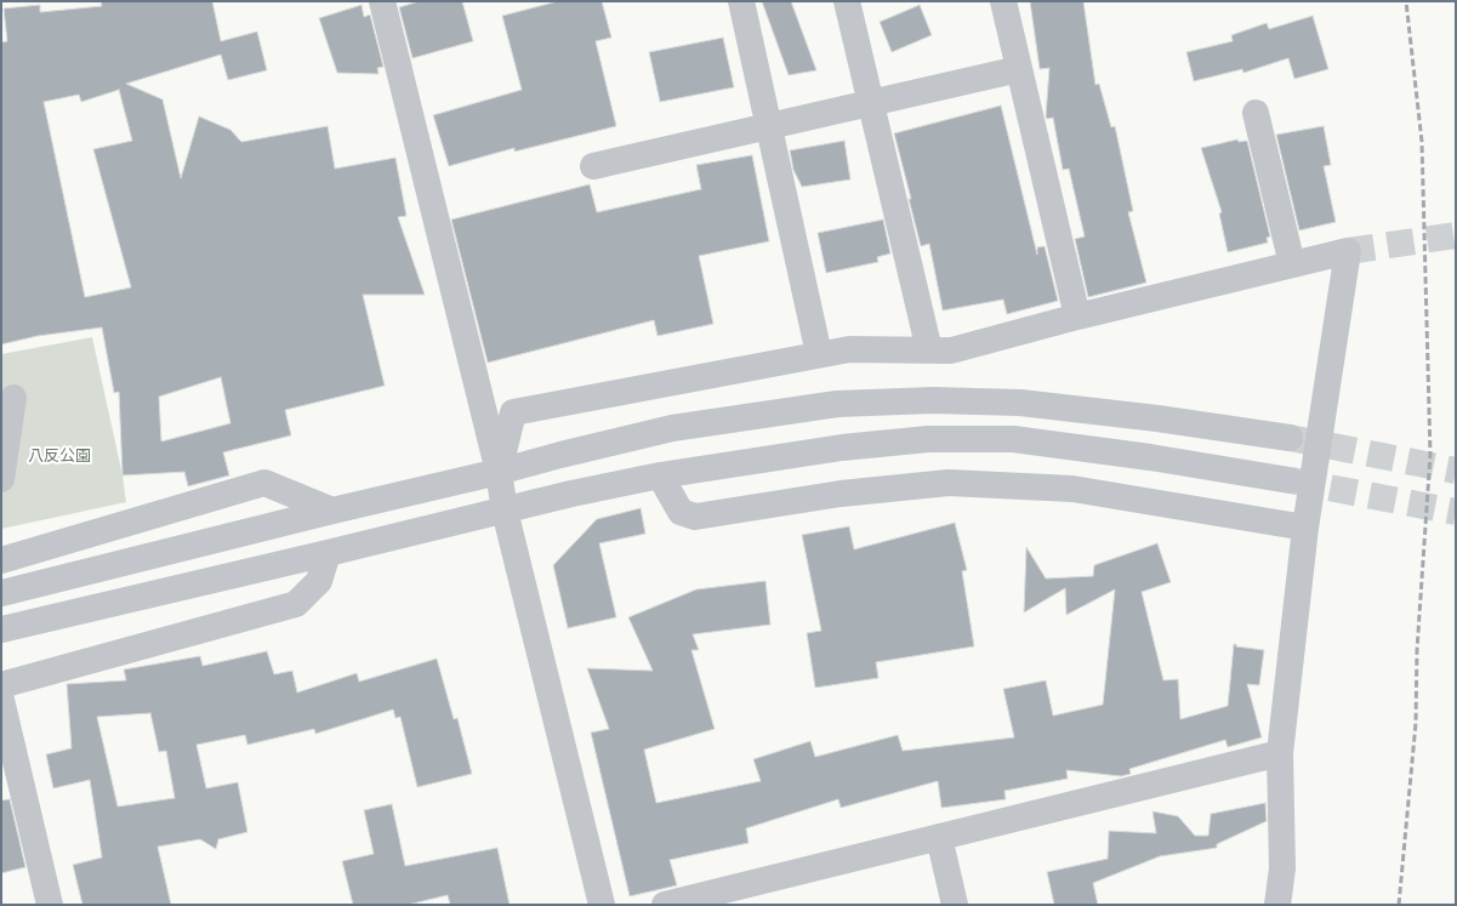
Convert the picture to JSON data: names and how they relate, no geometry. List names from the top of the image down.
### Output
{
  "parks": ["八反公園"]
}
